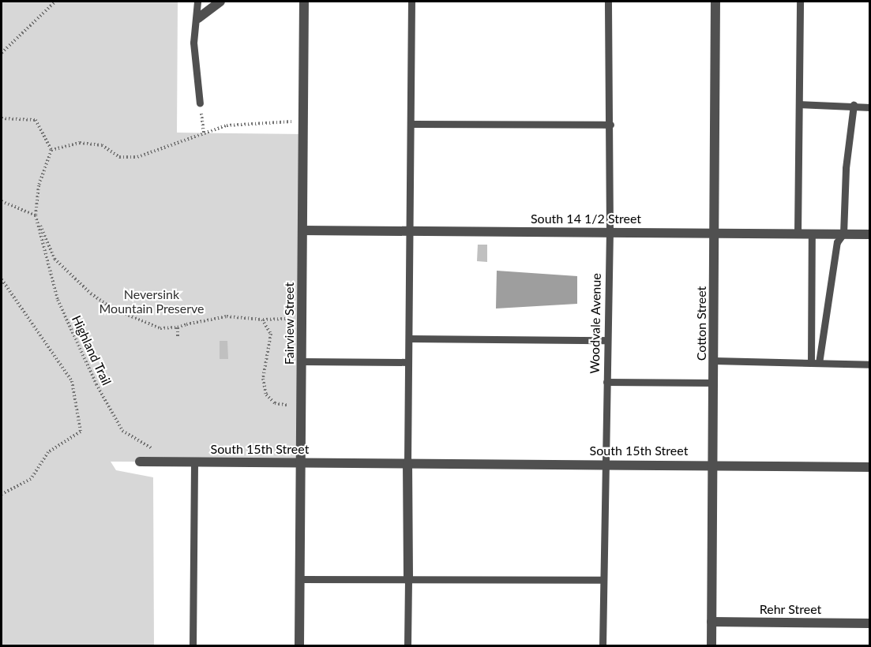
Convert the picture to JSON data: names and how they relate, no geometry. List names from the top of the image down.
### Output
{
  "streets": {
    "street": [
      "South 14 1/2 Street",
      "Fairview Street",
      "Cotton Street",
      "South 15th Street",
      "Rehr Street"
    ],
    "lane": ["Woodvale Avenue"],
    "path": ["Highland Trail"]
  },
  "crossings": [
    ["South 14 1/2 Street", "Fairview Street"],
    ["South 14 1/2 Street", "Woodvale Avenue"],
    ["South 14 1/2 Street", "Cotton Street"],
    ["Fairview Street", "South 15th Street"],
    ["Woodvale Avenue", "South 15th Street"],
    ["Cotton Street", "South 15th Street"],
    ["Cotton Street", "Rehr Street"],
    ["Highland Trail", "South 15th Street"]
  ],
  "parks": ["Neversink Mountain Preserve"]
}
